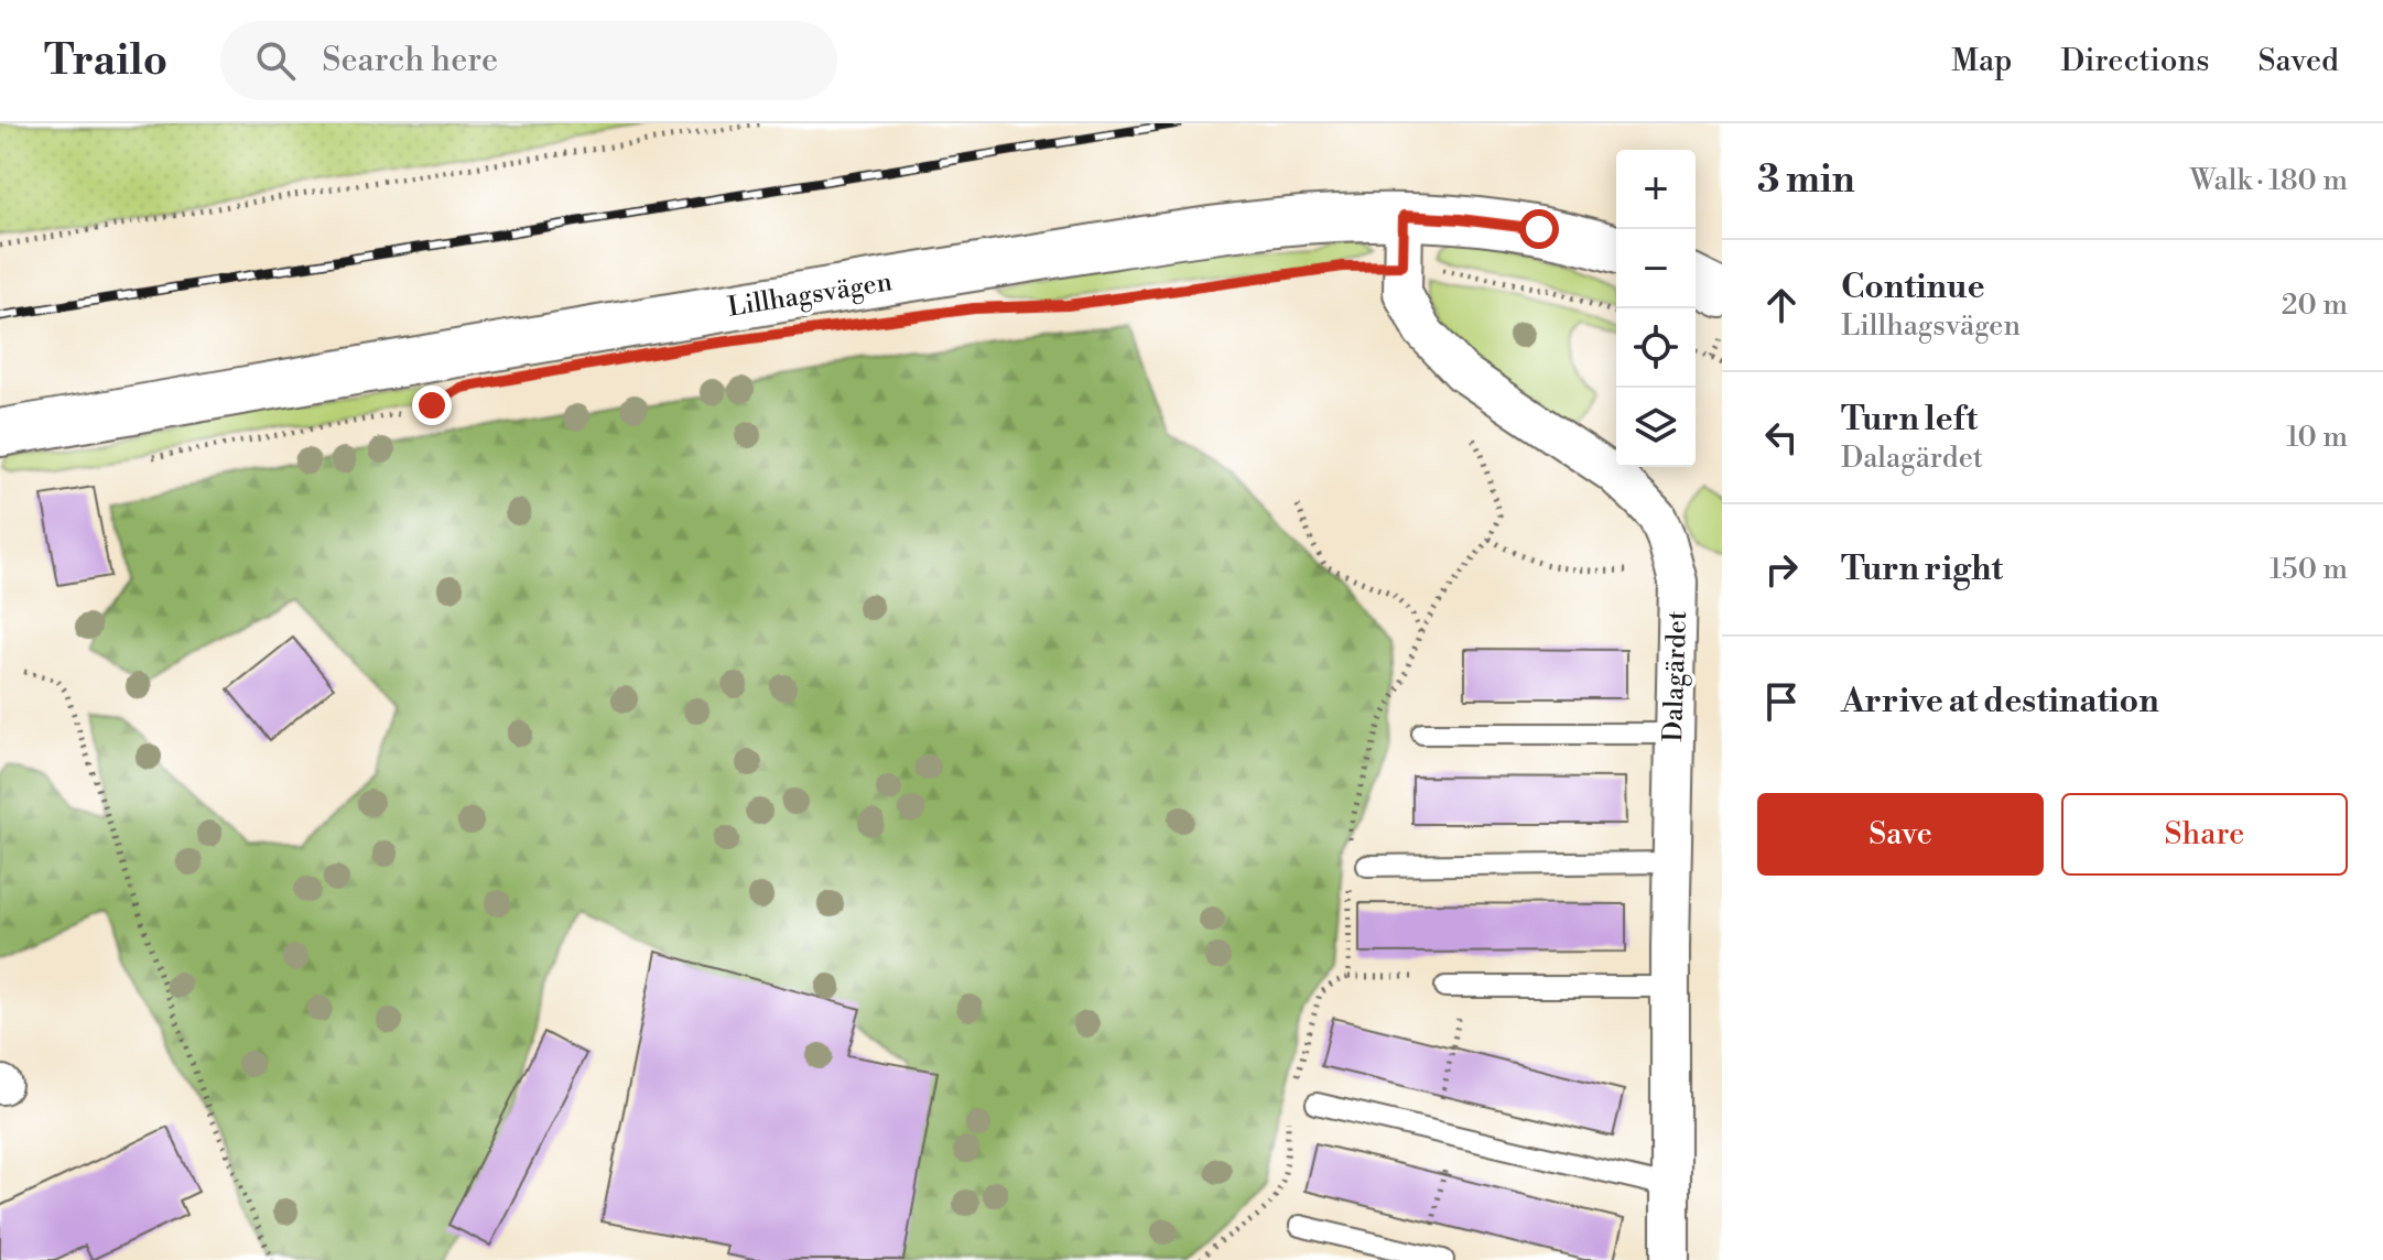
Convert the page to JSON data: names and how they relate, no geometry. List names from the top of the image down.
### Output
{
  "streets": {
    "street": ["Lillhagsvägen", "Dalagärdet"]
  },
  "crossings": [
    ["Lillhagsvägen", "Dalagärdet"]
  ],
  "page": {
    "header": "Trailo",
    "search": "Search here",
    "nav": ["Map", "Directions", "Saved"],
    "heading": ["3 min", "Walk · 180 m"],
    "map_buttons": ["+", "−"],
    "list": [
      ["Continue", "Lillhagsvägen", "20 m"],
      ["Turn left", "Dalagärdet", "10 m"],
      ["Turn right", "150 m"],
      "Arrive at destination"
    ],
    "buttons": ["Save", "Share"]
  }
}
